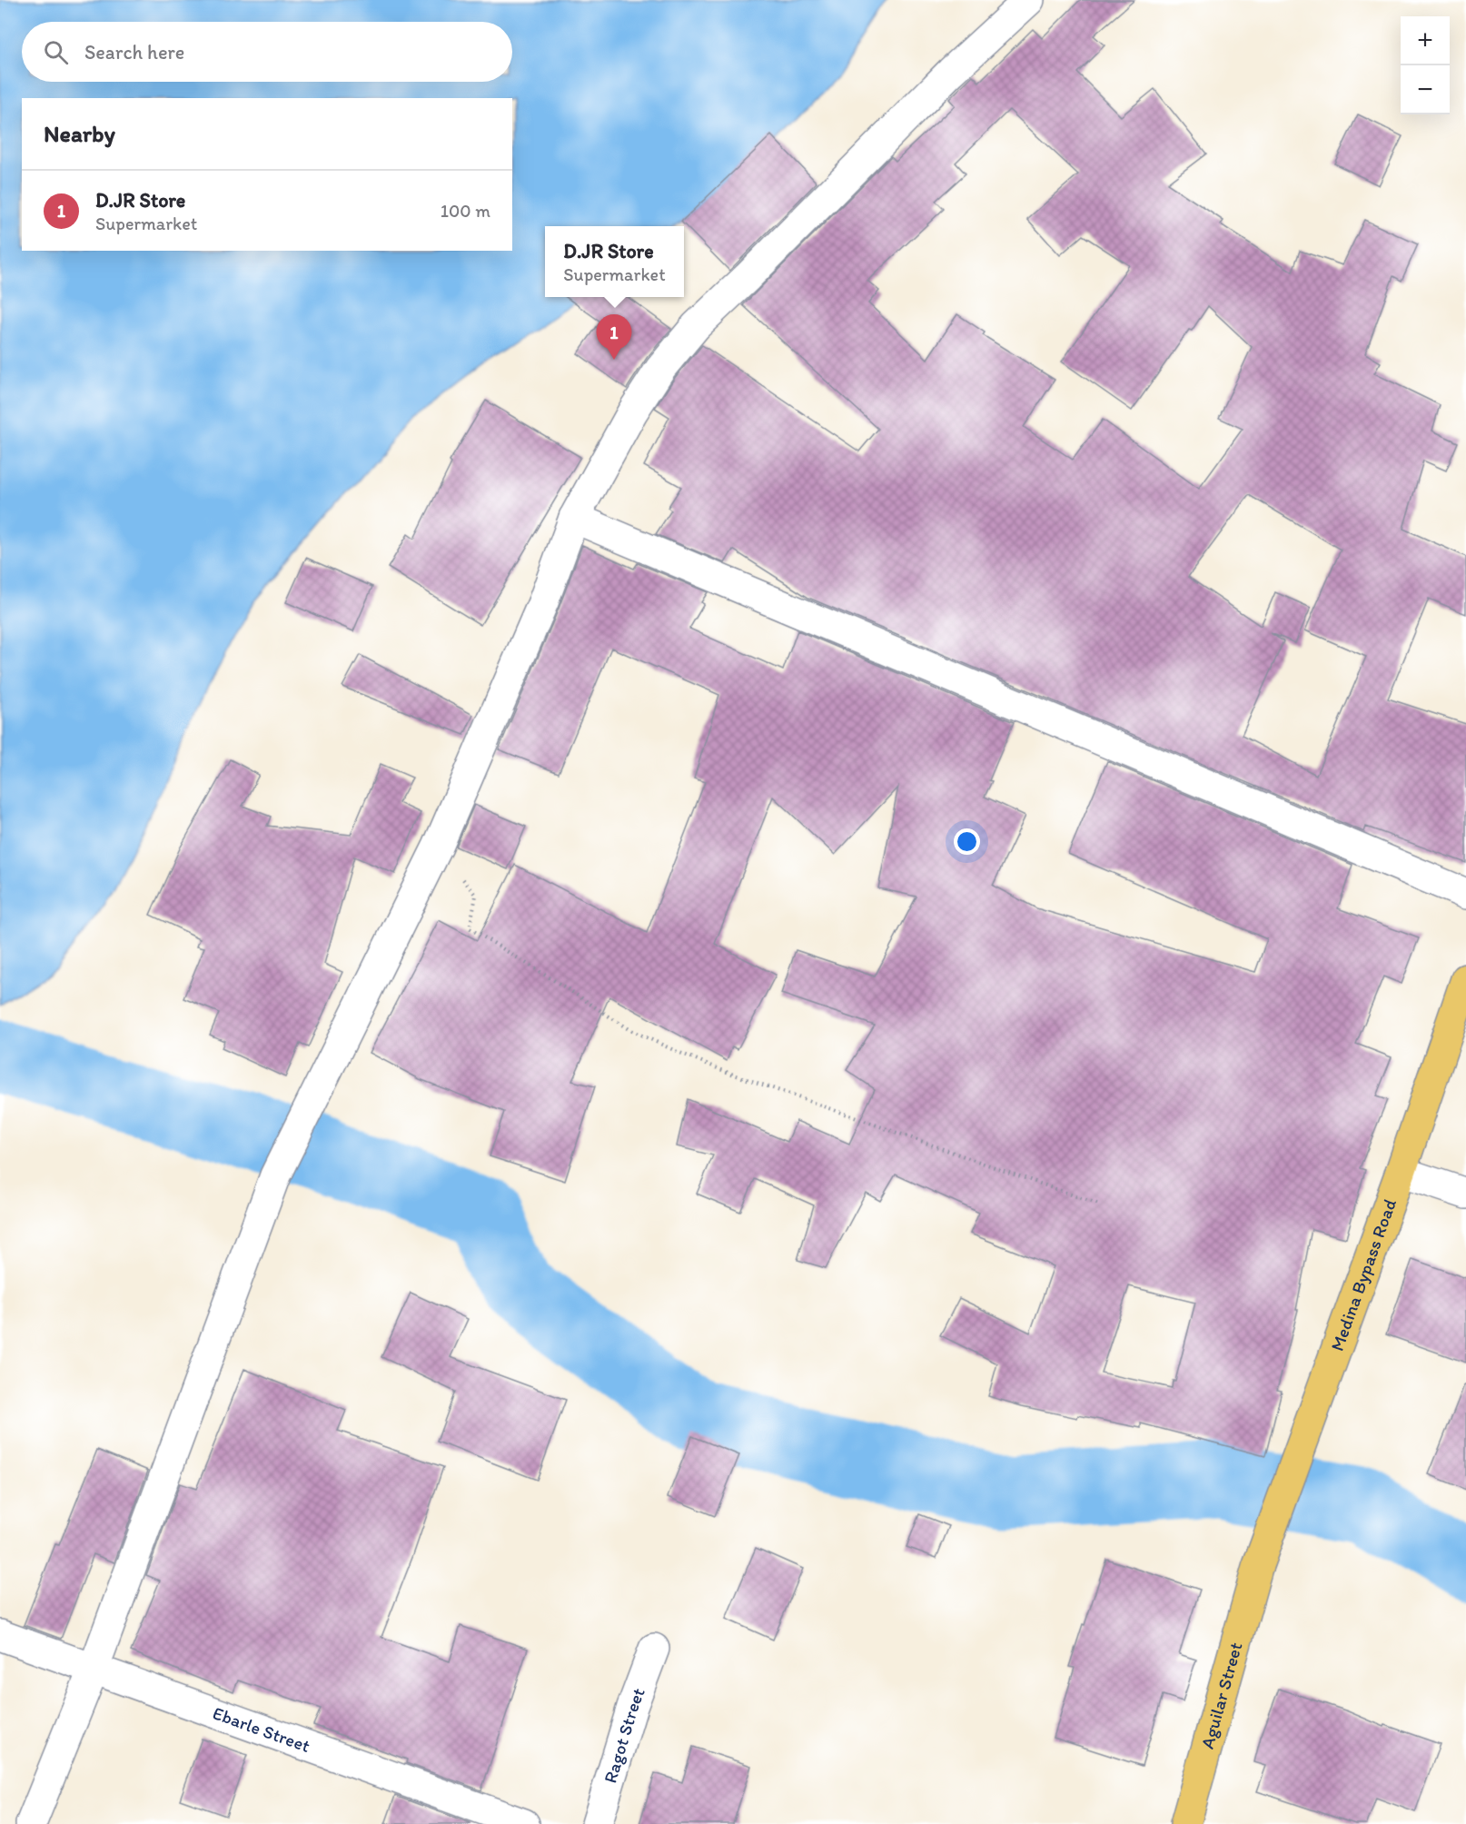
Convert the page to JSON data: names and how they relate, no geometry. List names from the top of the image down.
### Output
{
  "streets": {
    "main road": ["Medina Bypass Road", "Aguilar Street"],
    "street": ["Ebarle Street", "Ragot Street"]
  },
  "crossings": [
    ["Medina Bypass Road", "Aguilar Street"]
  ],
  "page": {
    "map_buttons": ["+", "−"],
    "search": "Search here",
    "heading": "Nearby",
    "list": [
      {
        "mark": "1",
        "name": "D.JR Store",
        "note": "Supermarket",
        "value": "100 m"
      }
    ],
    "popup": ["D.JR Store", "Supermarket"],
    "pins": "1"
  }
}
